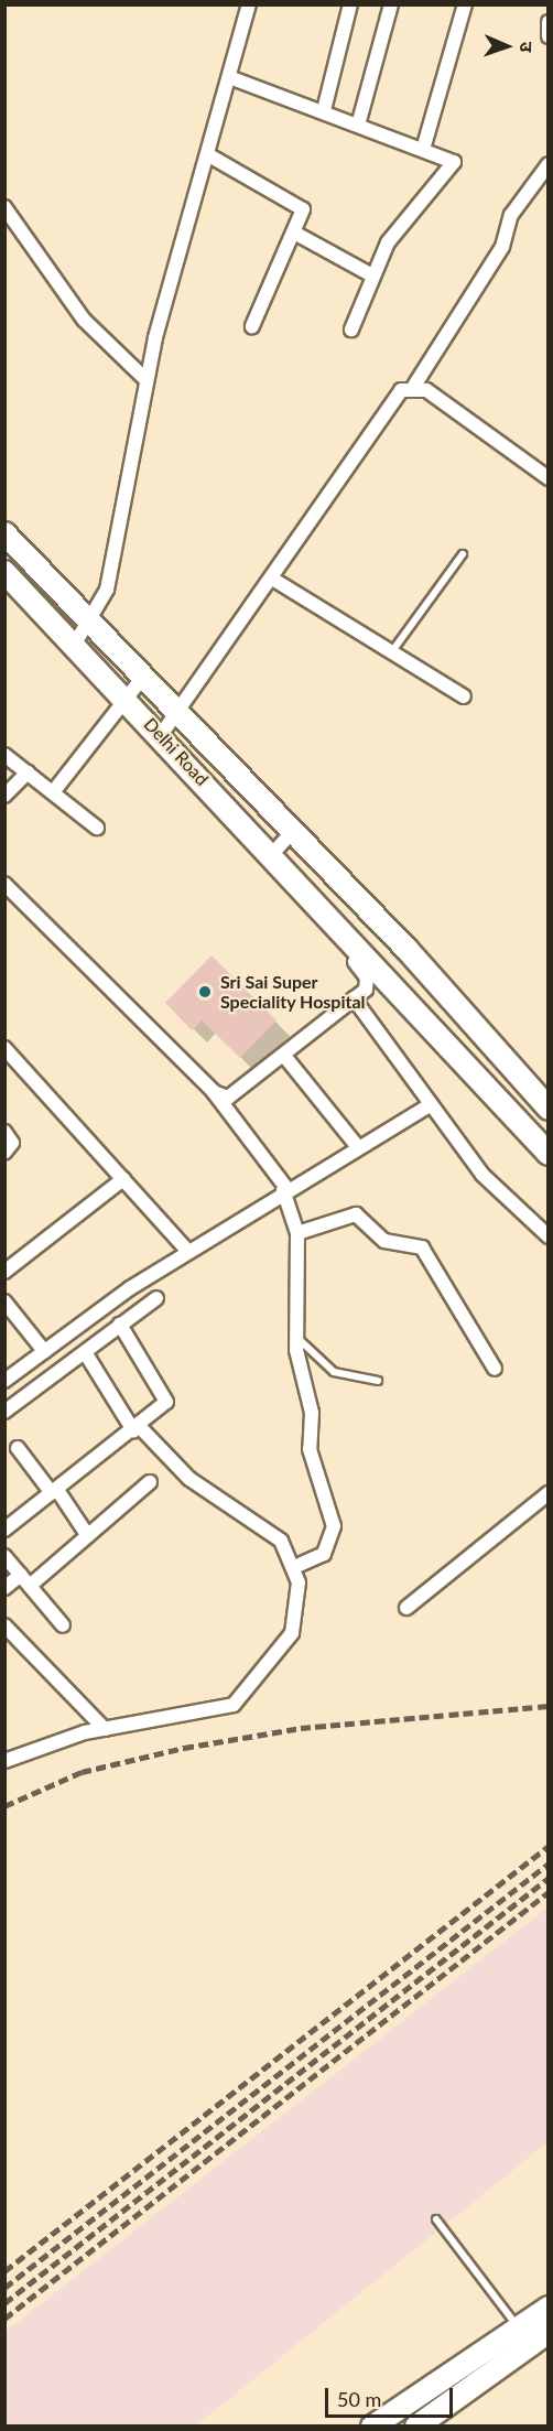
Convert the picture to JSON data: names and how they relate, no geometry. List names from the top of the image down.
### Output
{
  "streets": {
    "main road": ["Delhi Road"]
  },
  "places": ["Sri Sai Super Speciality Hospital"],
  "scale_bar": "50 m",
  "north": "right"
}
